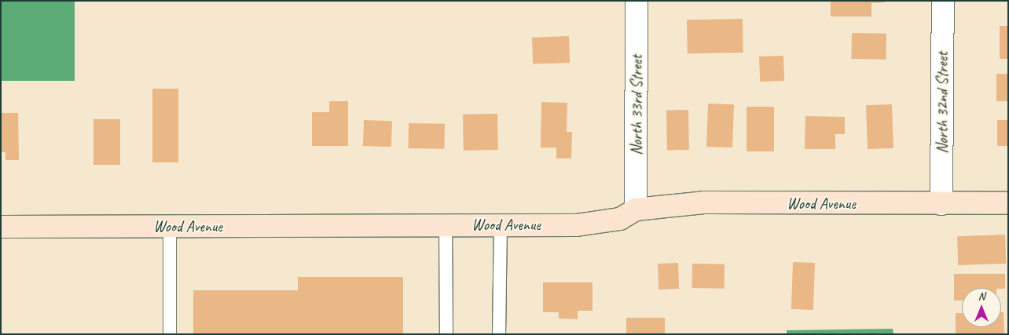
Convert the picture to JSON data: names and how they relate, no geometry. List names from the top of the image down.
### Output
{
  "streets": {
    "street": ["North 32nd Street", "North 33rd Street", "Wood Avenue"]
  },
  "crossings": [
    ["North 32nd Street", "Wood Avenue"],
    ["North 33rd Street", "Wood Avenue"]
  ],
  "north": "top"
}
